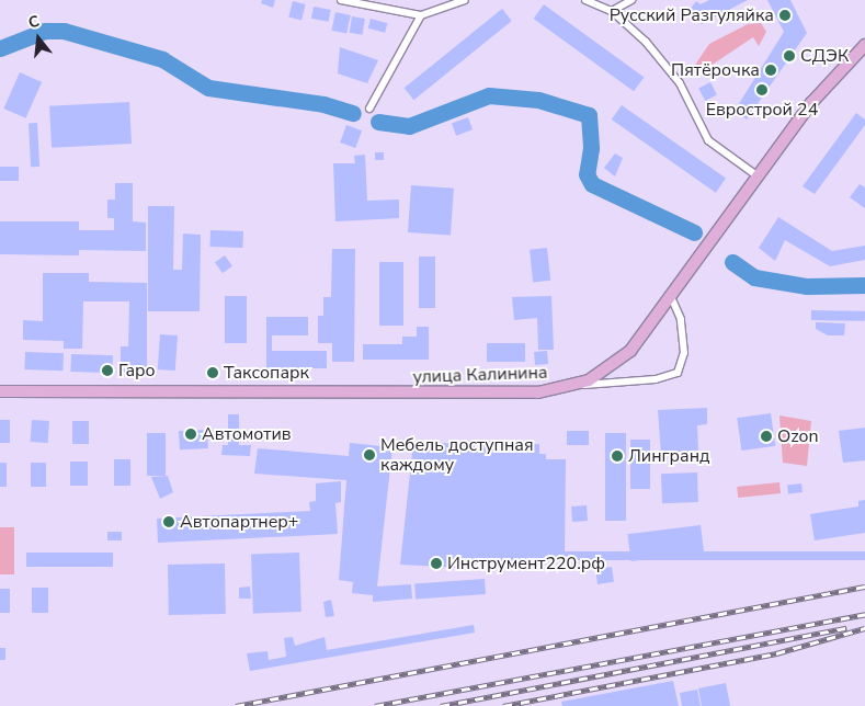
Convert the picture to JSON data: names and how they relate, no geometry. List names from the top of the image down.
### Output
{
  "streets": {
    "main road": ["улица Калинина"]
  },
  "places": [
    "Русский Разгуляйка",
    "СДЭК",
    "Пятёрочка",
    "Еврострой 24",
    "Гаро",
    "Таксопарк",
    "Автомотив",
    "Ozon",
    "Мебель доступная каждому",
    "Лингранд",
    "Автопартнер+",
    "Инструмент220.рф"
  ],
  "north": "top"
}
